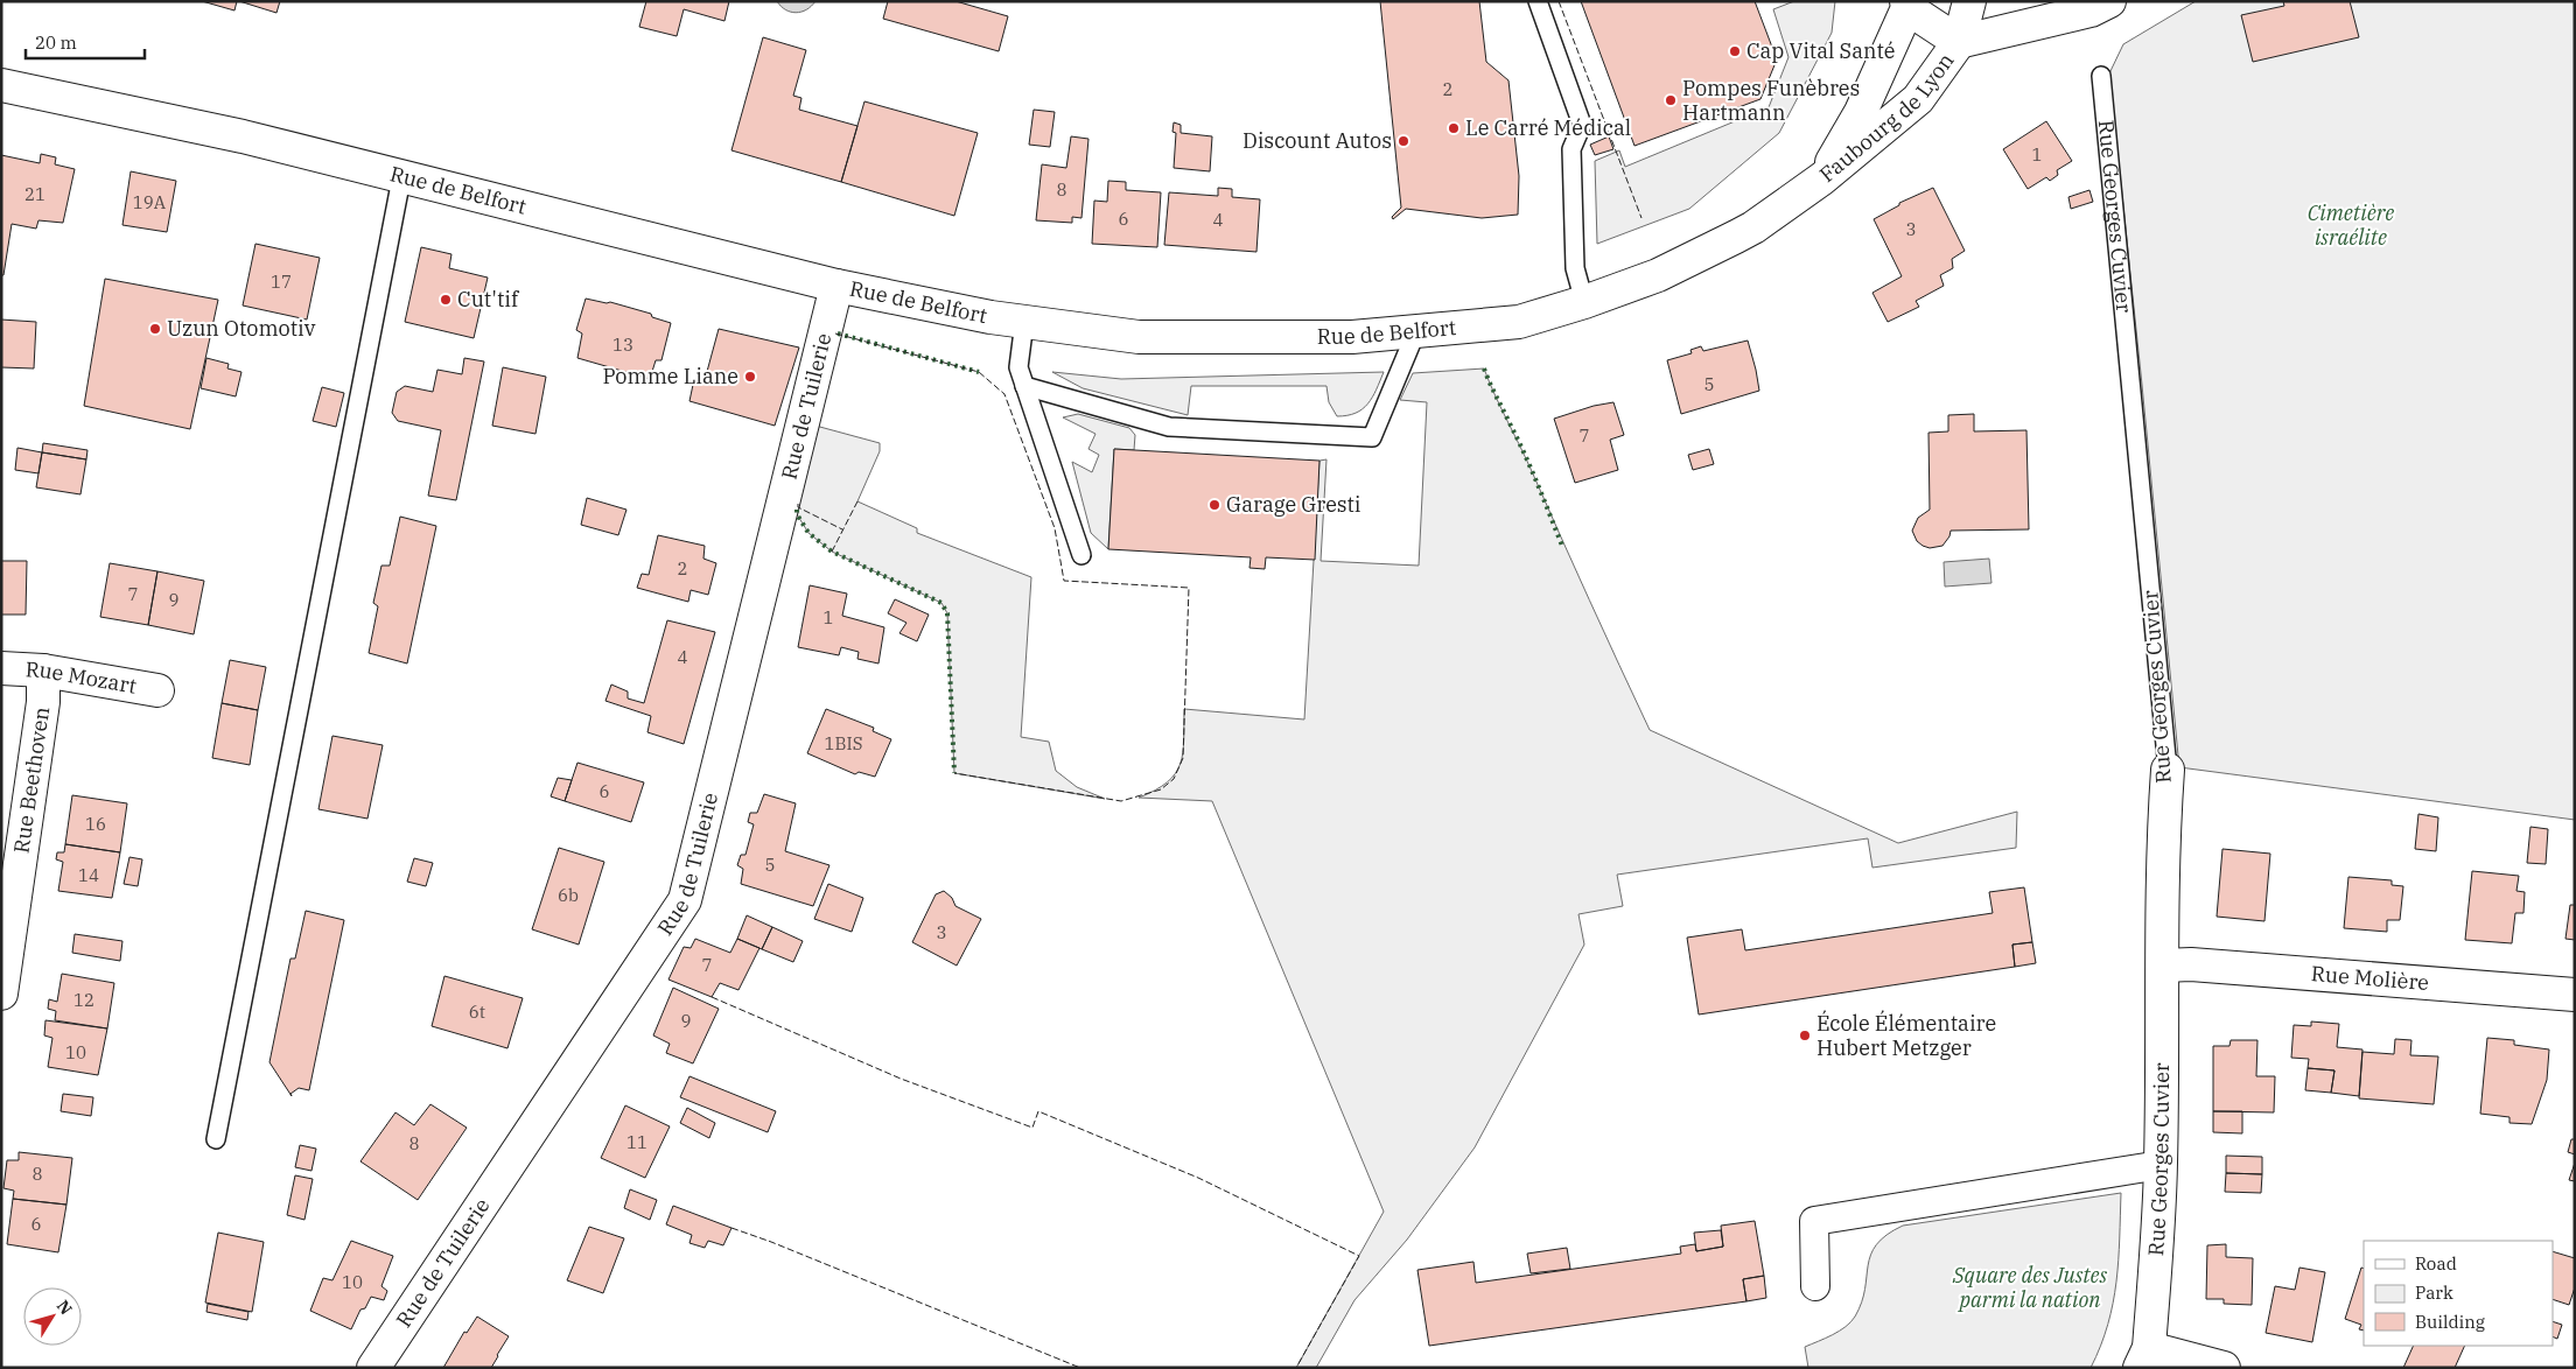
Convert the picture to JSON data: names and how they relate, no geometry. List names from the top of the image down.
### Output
{
  "streets": {
    "street": [
      "Faubourg de Lyon",
      "Rue de Belfort",
      "Rue Georges Cuvier",
      "Rue de Tuilerie",
      "Rue Mozart",
      "Rue Beethoven",
      "Rue Molière"
    ]
  },
  "crossings": [
    ["Faubourg de Lyon", "Rue de Belfort"],
    ["Rue de Belfort", "Rue de Tuilerie"],
    ["Rue Georges Cuvier", "Rue Molière"],
    ["Rue Mozart", "Rue Beethoven"]
  ],
  "parks": ["Cimetière israélite", "Square des Justes parmi la nation"],
  "places": [
    "Cap Vital Santé",
    "Pompes Funèbres Hartmann",
    "Le Carré Médical",
    "Discount Autos",
    "Cut'tif",
    "Uzun Otomotiv",
    "Pomme Liane",
    "Garage Gresti",
    "École Élémentaire Hubert Metzger"
  ],
  "house_numbers": [
    "2",
    "1",
    "8",
    "21",
    "19A",
    "6",
    "4",
    "3",
    "17",
    "13",
    "5",
    "7",
    "2",
    "7",
    "9",
    "1",
    "4",
    "1BIS",
    "6",
    "16",
    "5",
    "14",
    "6b",
    "3",
    "7",
    "12",
    "6t",
    "9",
    "10",
    "11",
    "8",
    "8",
    "6",
    "10"
  ],
  "legend": ["Road", "Park", "Building"],
  "scale_bar": "20 m",
  "north": "top right"
}
